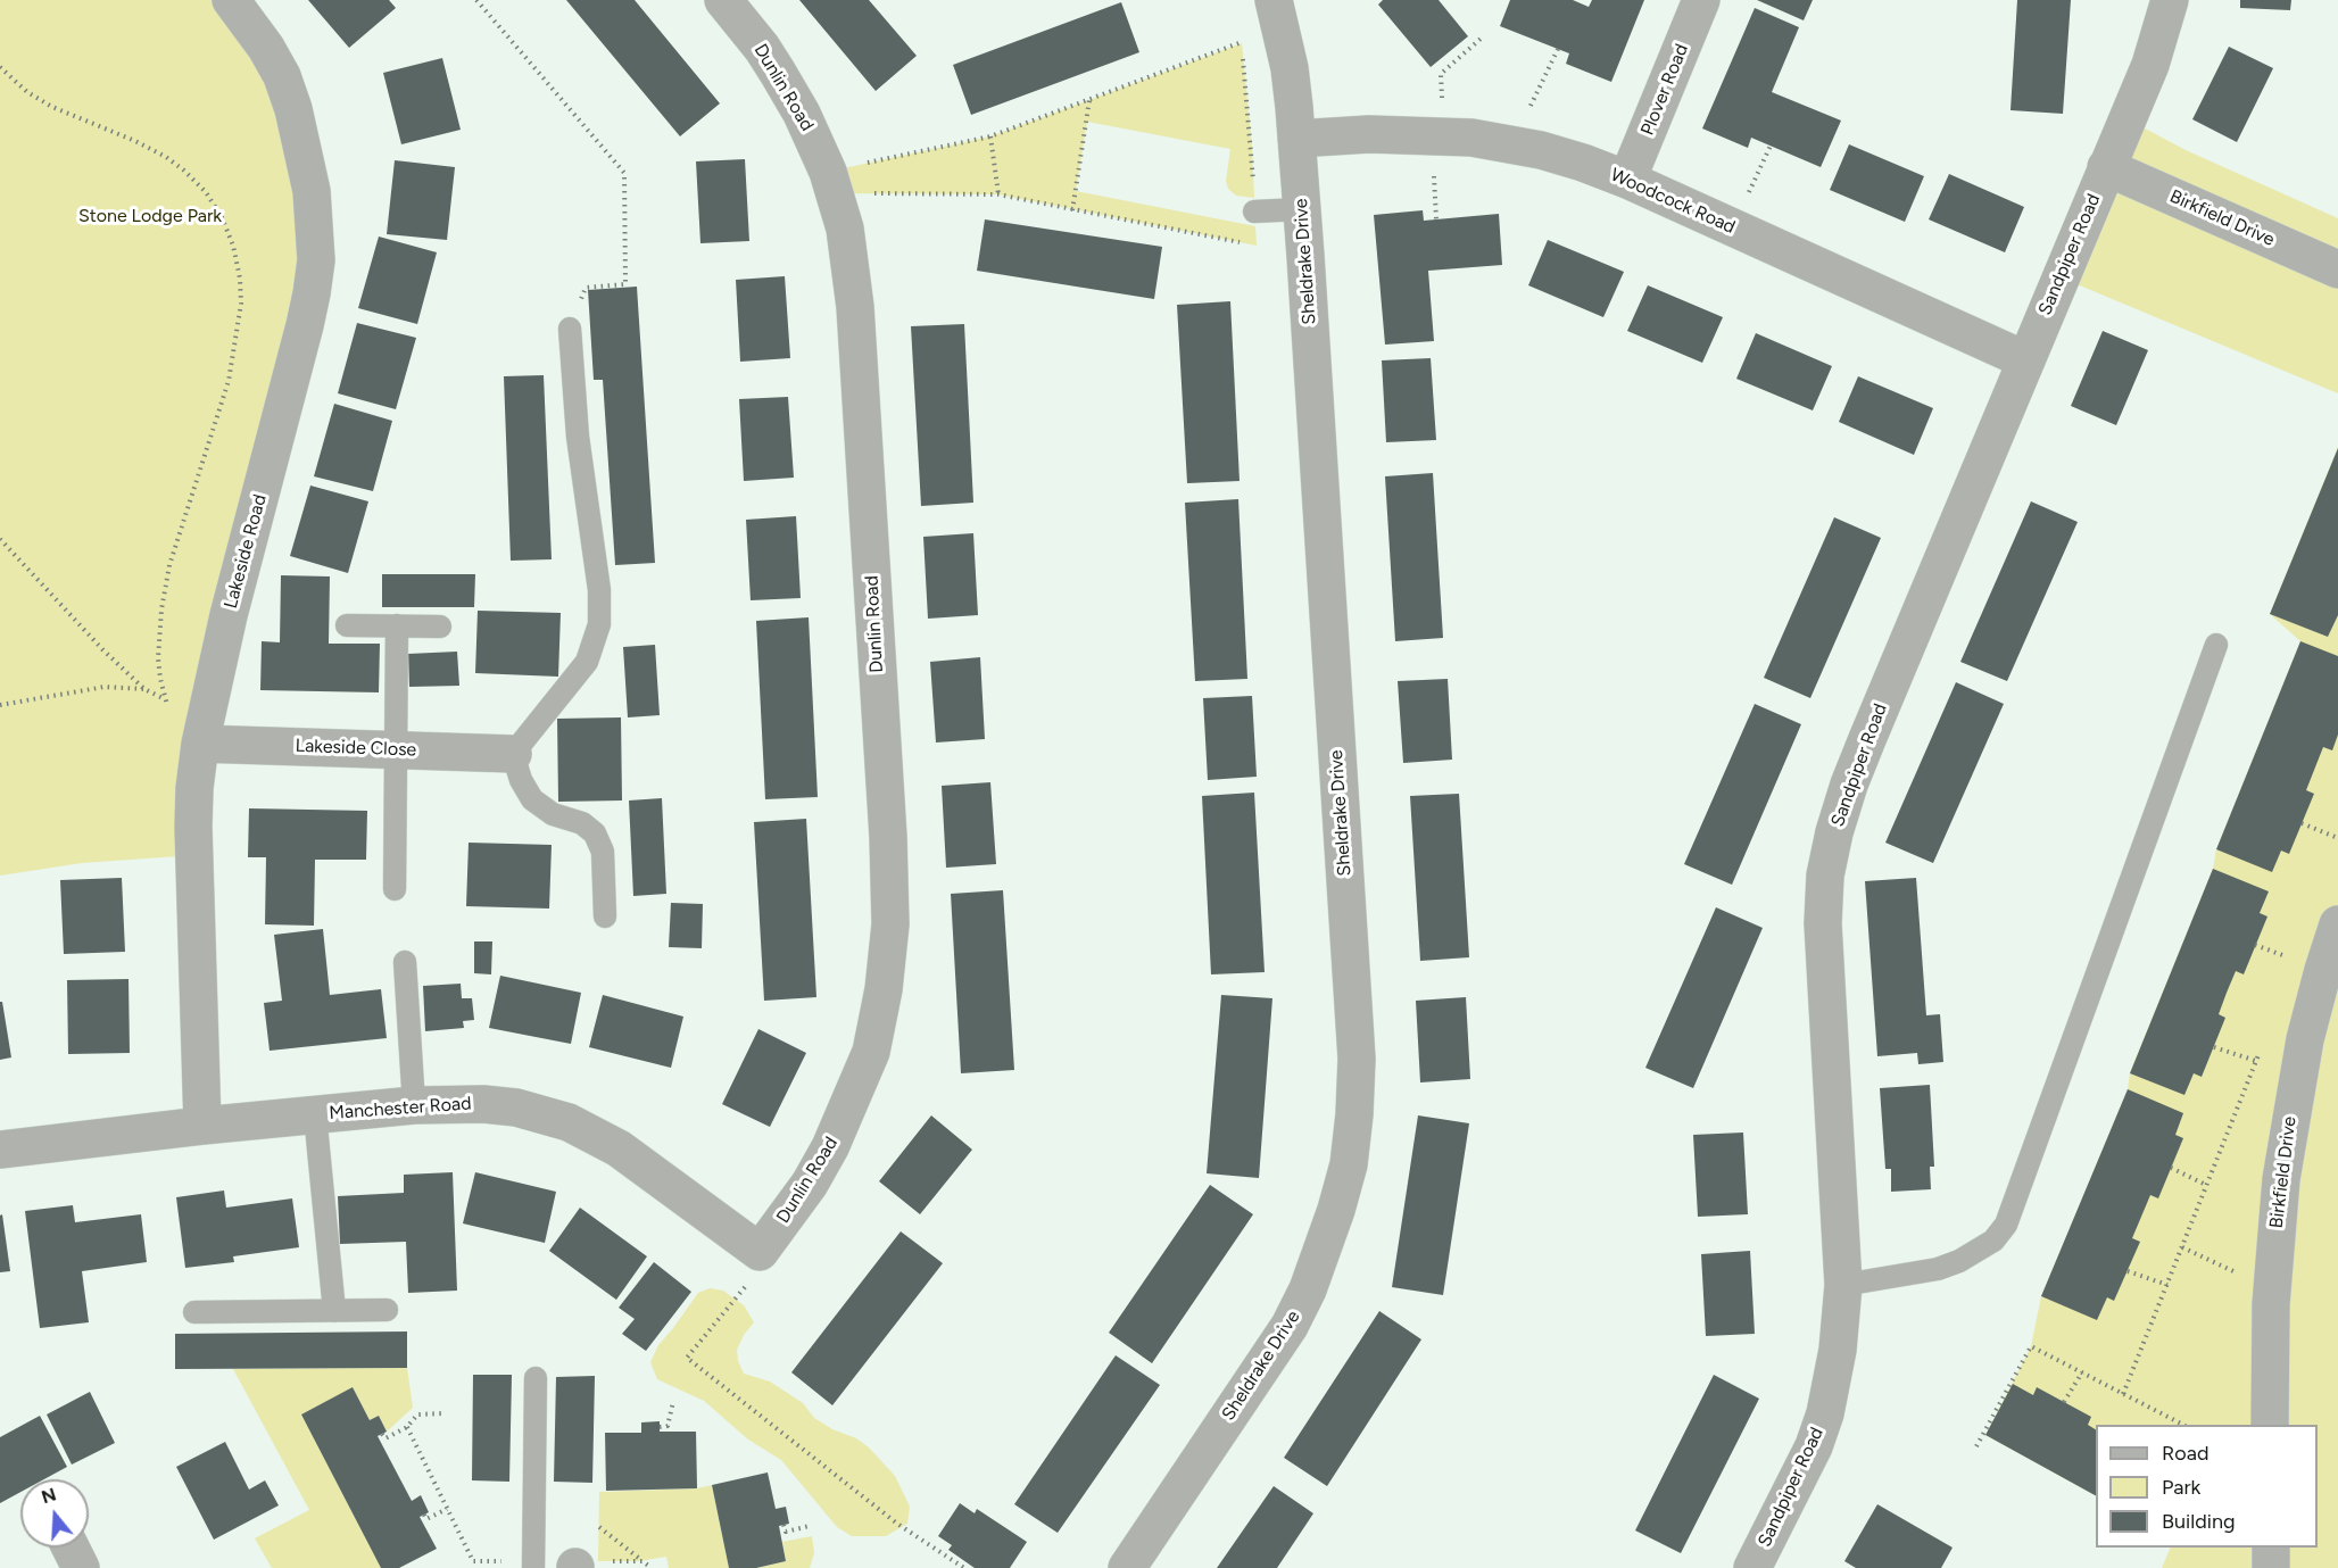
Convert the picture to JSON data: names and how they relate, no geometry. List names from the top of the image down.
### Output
{
  "streets": {
    "street": [
      "Dunlin Road",
      "Plover Road",
      "Woodcock Road",
      "Birkfield Drive",
      "Sandpiper Road",
      "Sheldrake Drive",
      "Lakeside Road",
      "Lakeside Close",
      "Manchester Road"
    ]
  },
  "crossings": [
    ["Dunlin Road", "Manchester Road"],
    ["Plover Road", "Woodcock Road"],
    ["Woodcock Road", "Sandpiper Road"],
    ["Woodcock Road", "Sheldrake Drive"],
    ["Birkfield Drive", "Sandpiper Road"],
    ["Lakeside Road", "Lakeside Close"],
    ["Lakeside Road", "Manchester Road"]
  ],
  "parks": ["Stone Lodge Park"],
  "legend": ["Road", "Park", "Building"],
  "north": "top"
}
